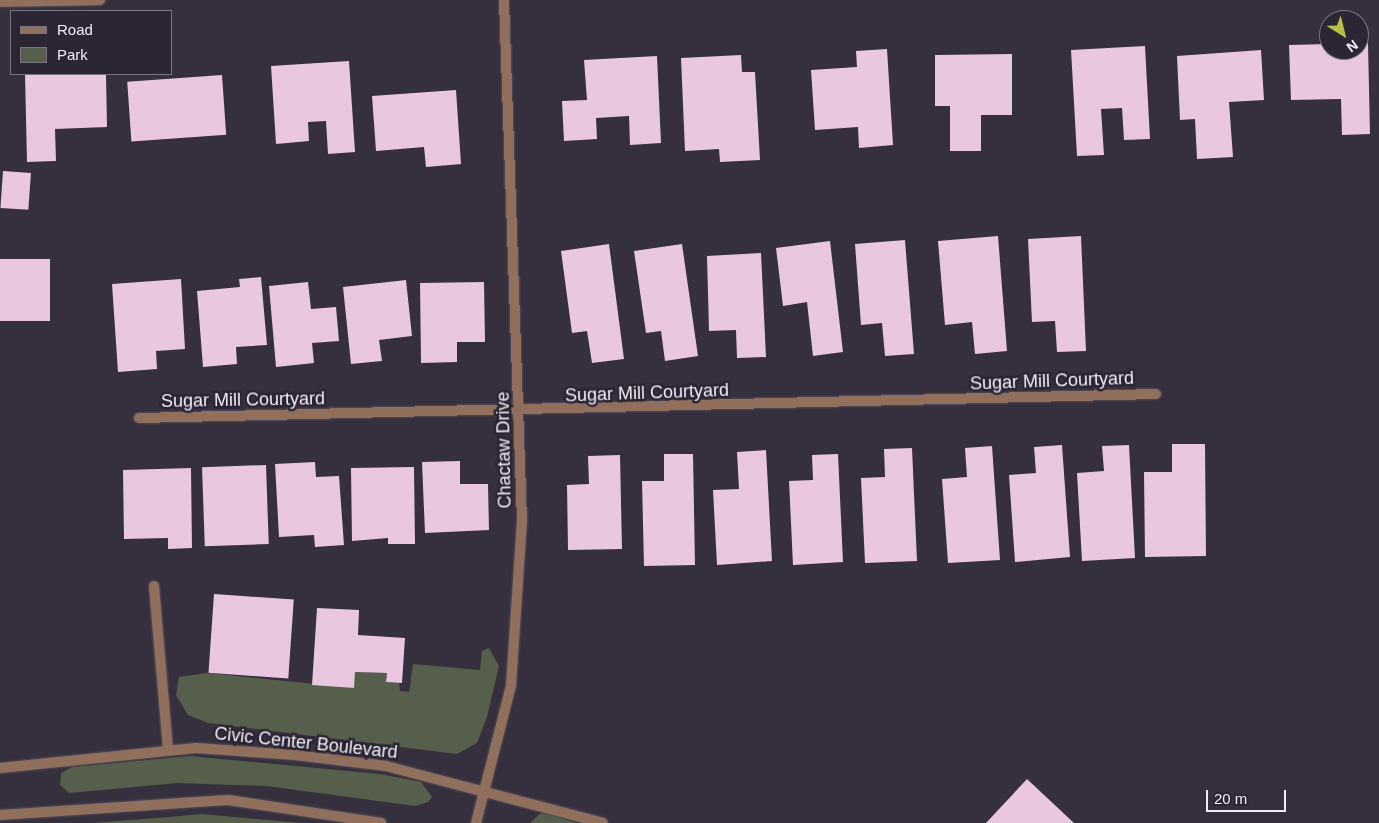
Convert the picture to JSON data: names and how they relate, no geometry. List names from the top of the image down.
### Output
{
  "streets": {
    "street": ["Sugar Mill Courtyard", "Chactaw Drive", "Civic Center Boulevard"]
  },
  "crossings": [
    ["Sugar Mill Courtyard", "Chactaw Drive"],
    ["Chactaw Drive", "Civic Center Boulevard"]
  ],
  "legend": ["Road", "Park"],
  "scale_bar": "20 m",
  "north": "bottom right"
}
